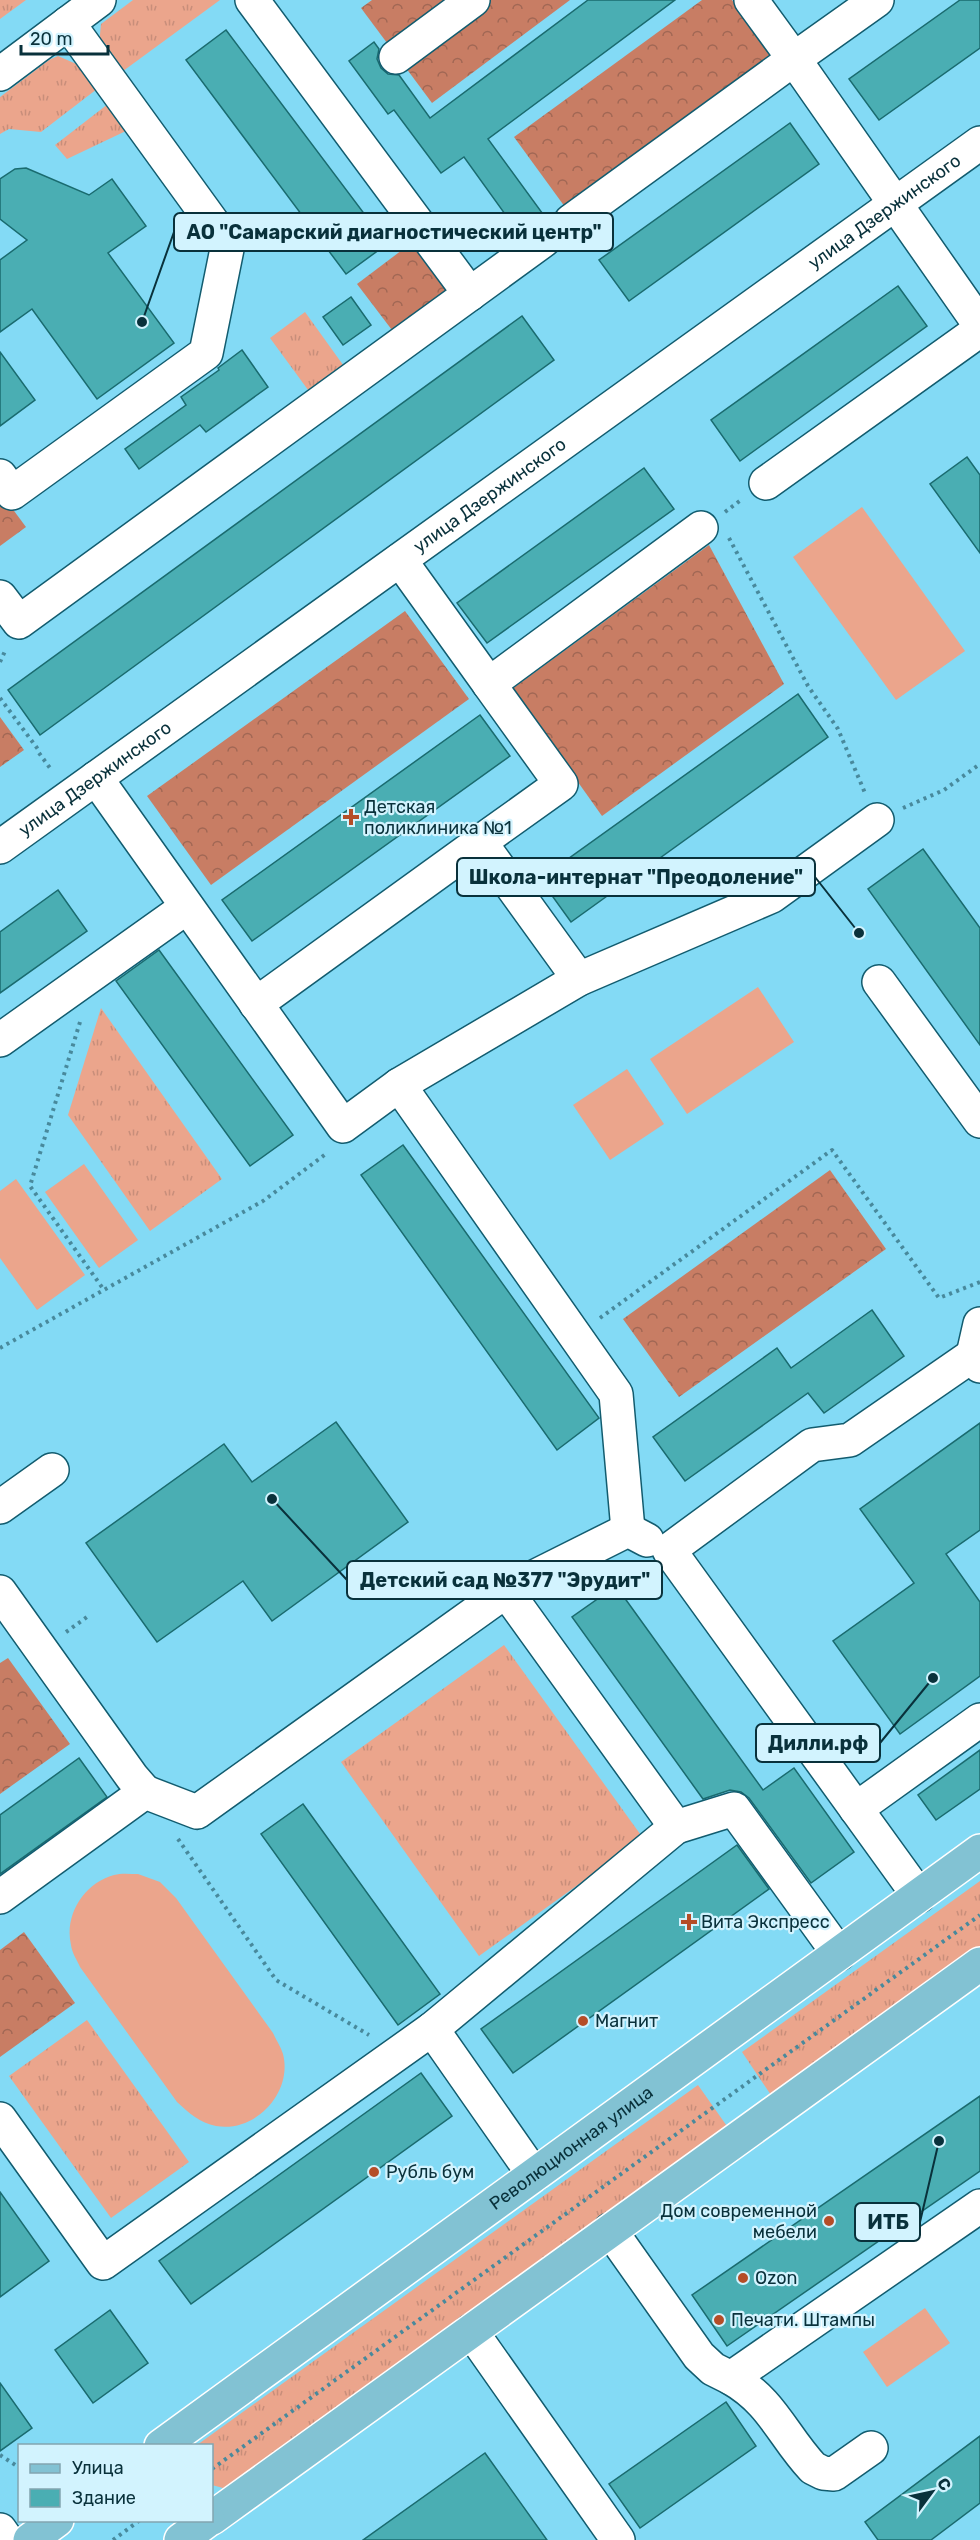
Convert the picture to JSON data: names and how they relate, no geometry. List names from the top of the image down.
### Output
{
  "streets": {
    "main road": ["Революционная улица"],
    "street": ["улица Дзержинского"]
  },
  "places": {
    "other": [
      "АО \"Самарский диагностический центр\"",
      "Школа-интернат \"Преодоление\"",
      "Детский сад №377 \"Эрудит\"",
      "Дилли.рф",
      "Магнит",
      "ИТБ",
      "Рубль бум",
      "Дом современной мебели",
      "Ozon",
      "Печати. Штампы"
    ],
    "health": ["Детская поликлиника №1", "Вита Экспресс"]
  },
  "legend": ["Улица", "Здание"],
  "scale_bar": "20 m",
  "north": "top right"
}
